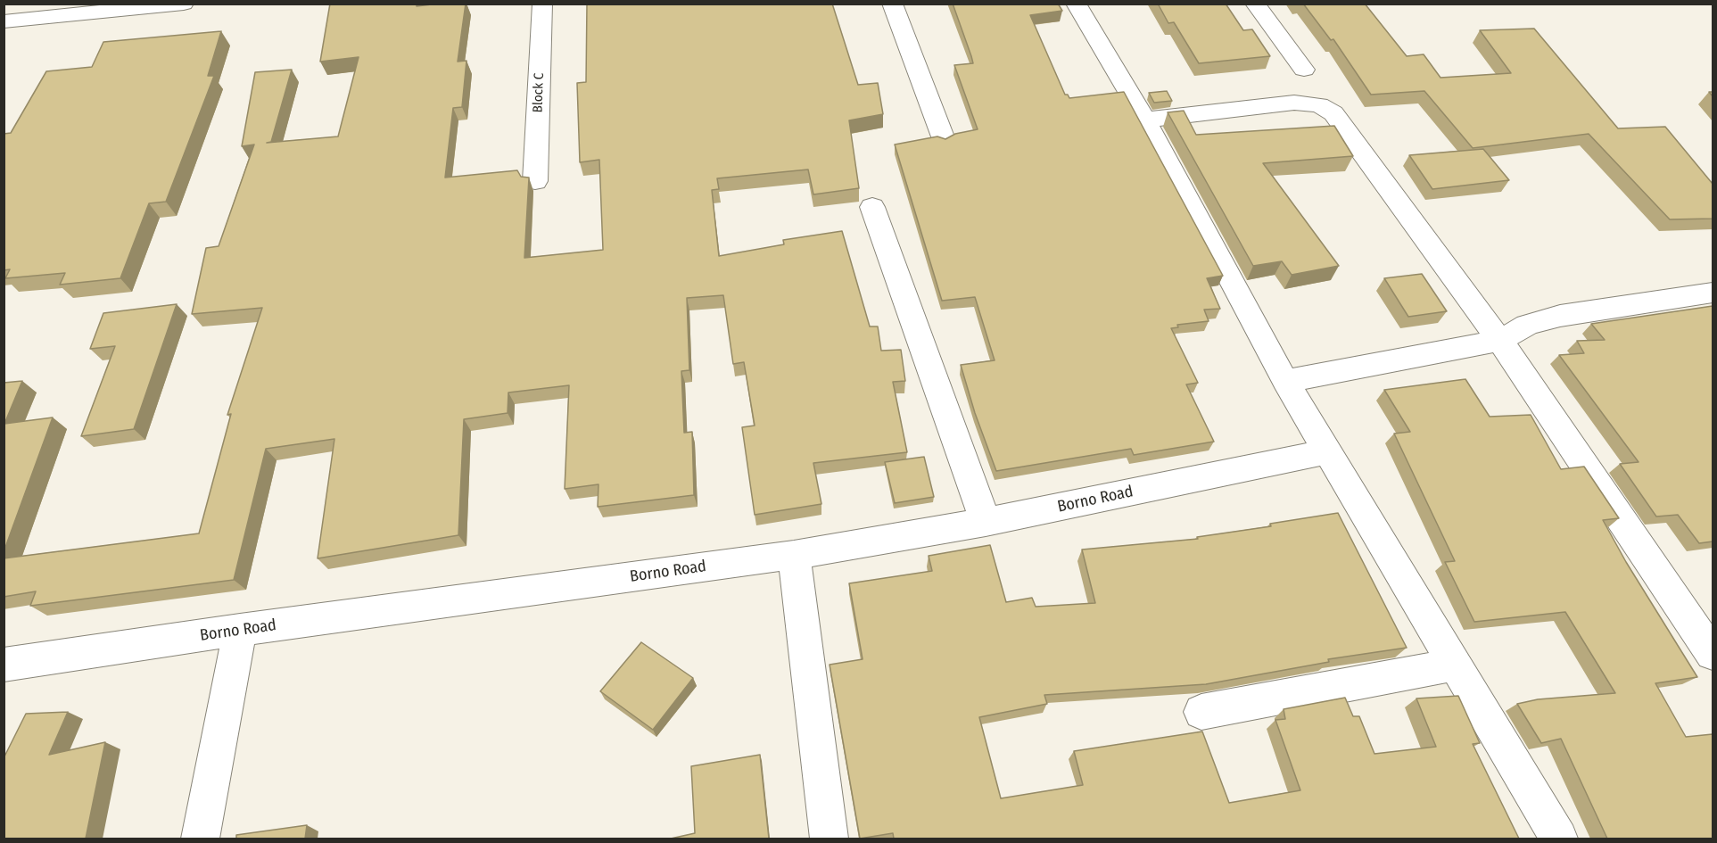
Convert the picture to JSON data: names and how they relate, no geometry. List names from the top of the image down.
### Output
{
  "streets": {
    "street": ["Block C", "Borno Road"]
  }
}
